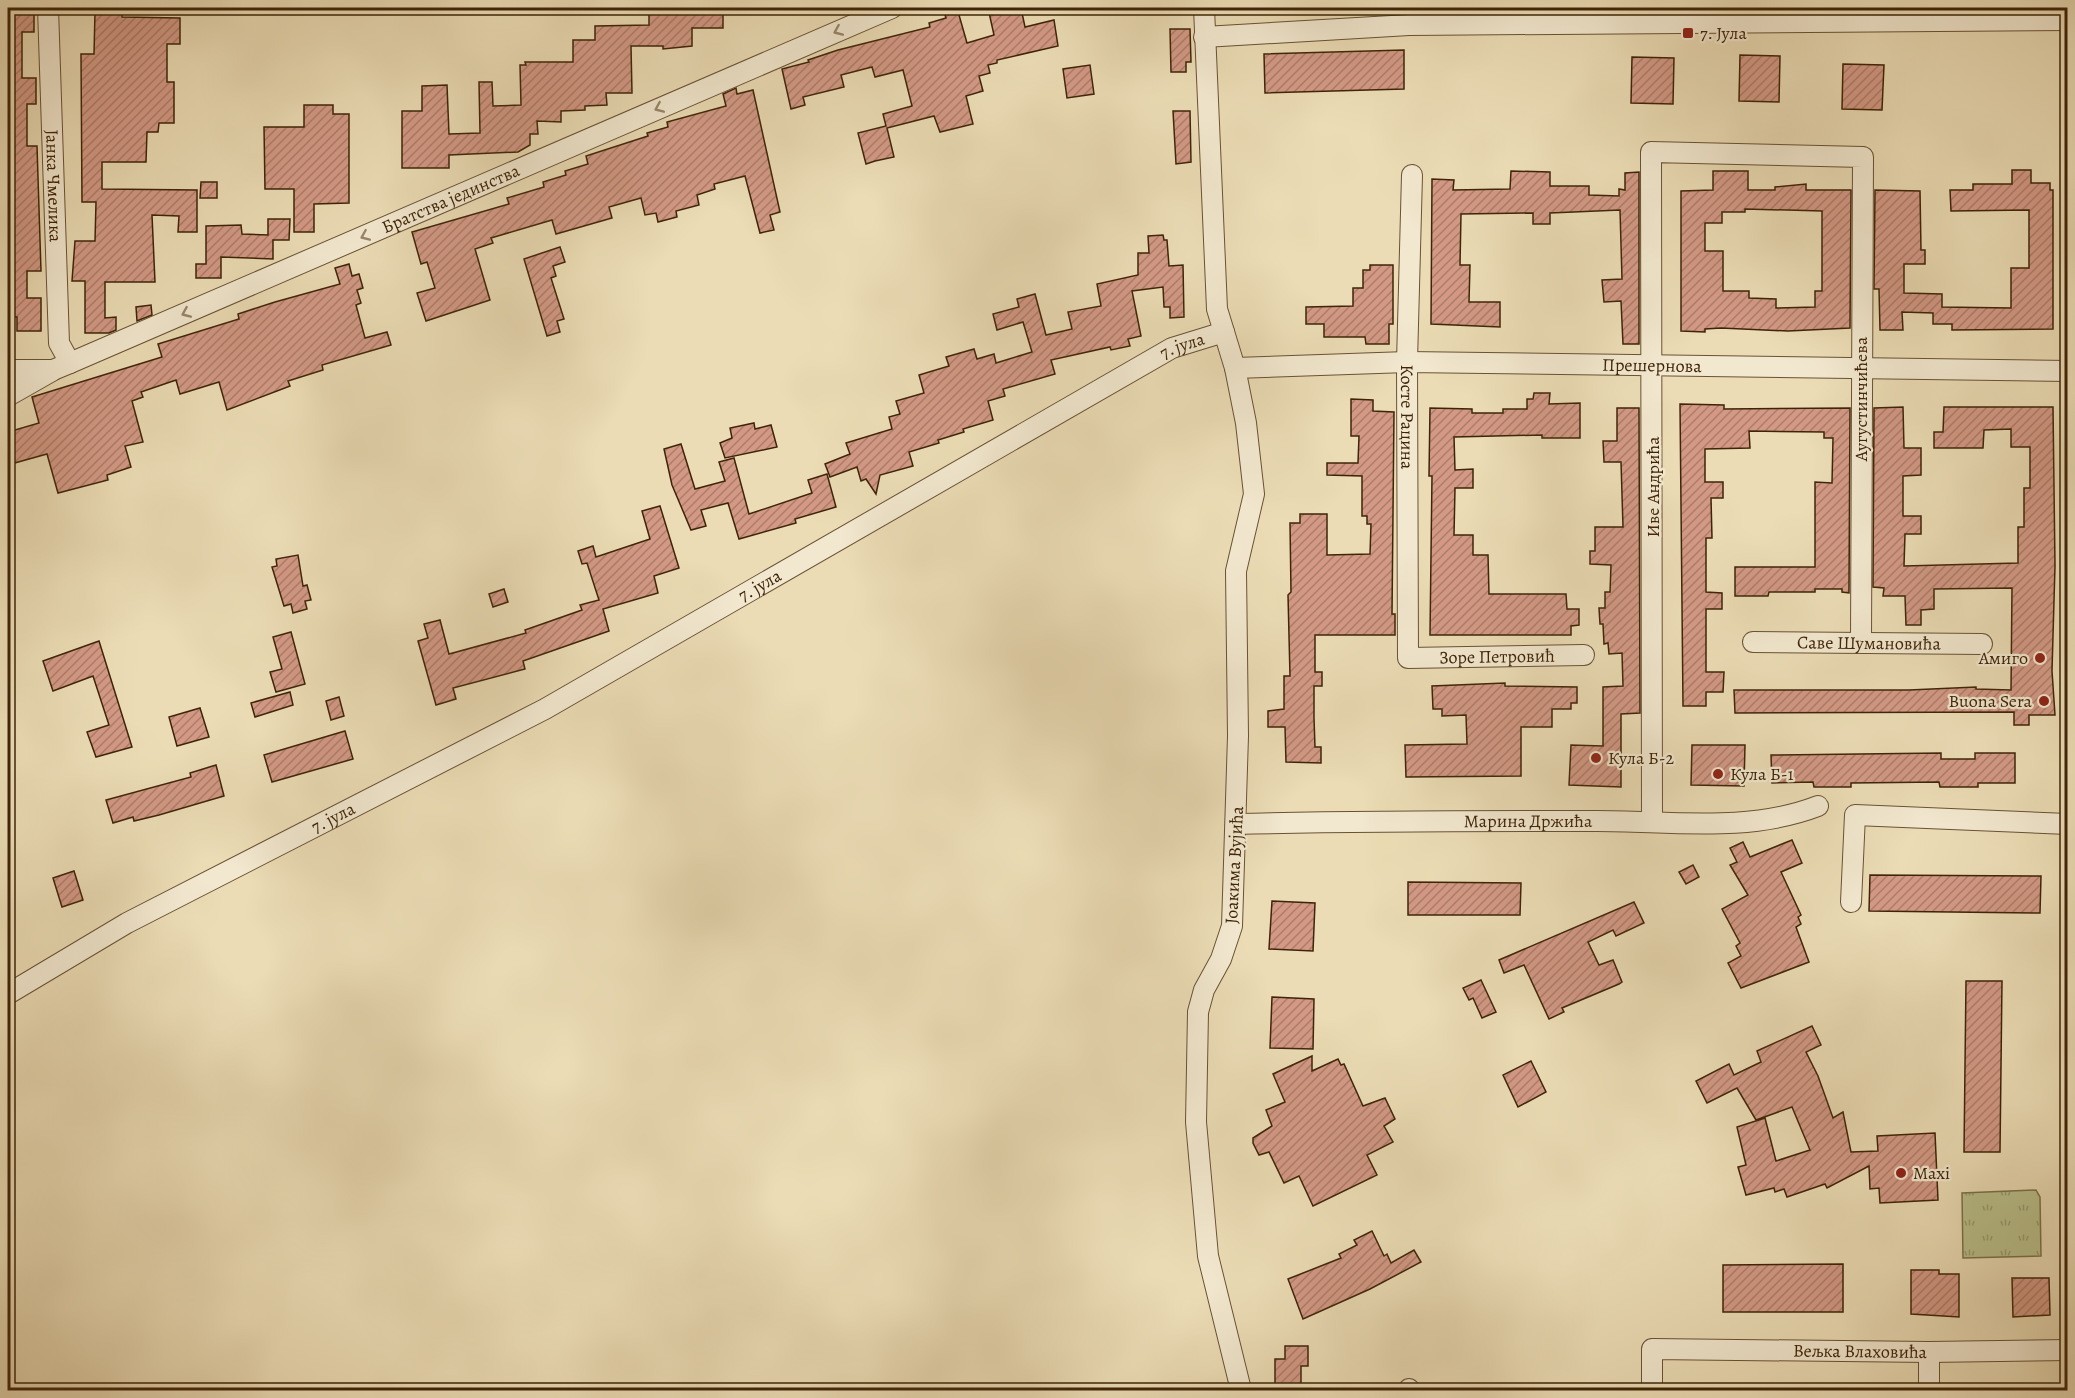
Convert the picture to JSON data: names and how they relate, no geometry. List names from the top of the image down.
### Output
{
  "streets": {
    "street": [
      "Јанка Чмелика",
      "Братства јединства",
      "7. јула",
      "Прешернова",
      "Аугустинчићева",
      "Косте Рацина",
      "Иве Андрића",
      "Саве Шумановића",
      "Зоре Петровић",
      "Марина Држића",
      "Јоакима Вујића",
      "Вељка Влаховића"
    ]
  },
  "crossings": [
    ["Јанка Чмелика", "Братства јединства"],
    ["7. јула", "Јоакима Вујића"],
    ["Прешернова", "Аугустинчићева"],
    ["Прешернова", "Косте Рацина"],
    ["Прешернова", "Иве Андрића"],
    ["Прешернова", "Јоакима Вујића"],
    ["Аугустинчићева", "Иве Андрића"],
    ["Аугустинчићева", "Саве Шумановића"],
    ["Косте Рацина", "Зоре Петровић"],
    ["Иве Андрића", "Марина Држића"],
    ["Марина Држића", "Јоакима Вујића"]
  ],
  "one_way": ["Братства јединства"],
  "places": {
    "transit": ["7. Јула"],
    "other": [
      "Амиго",
      "Buona Sera",
      "Кула Б-2",
      "Кула Б-1",
      "Maxi"
    ]
  }
}
